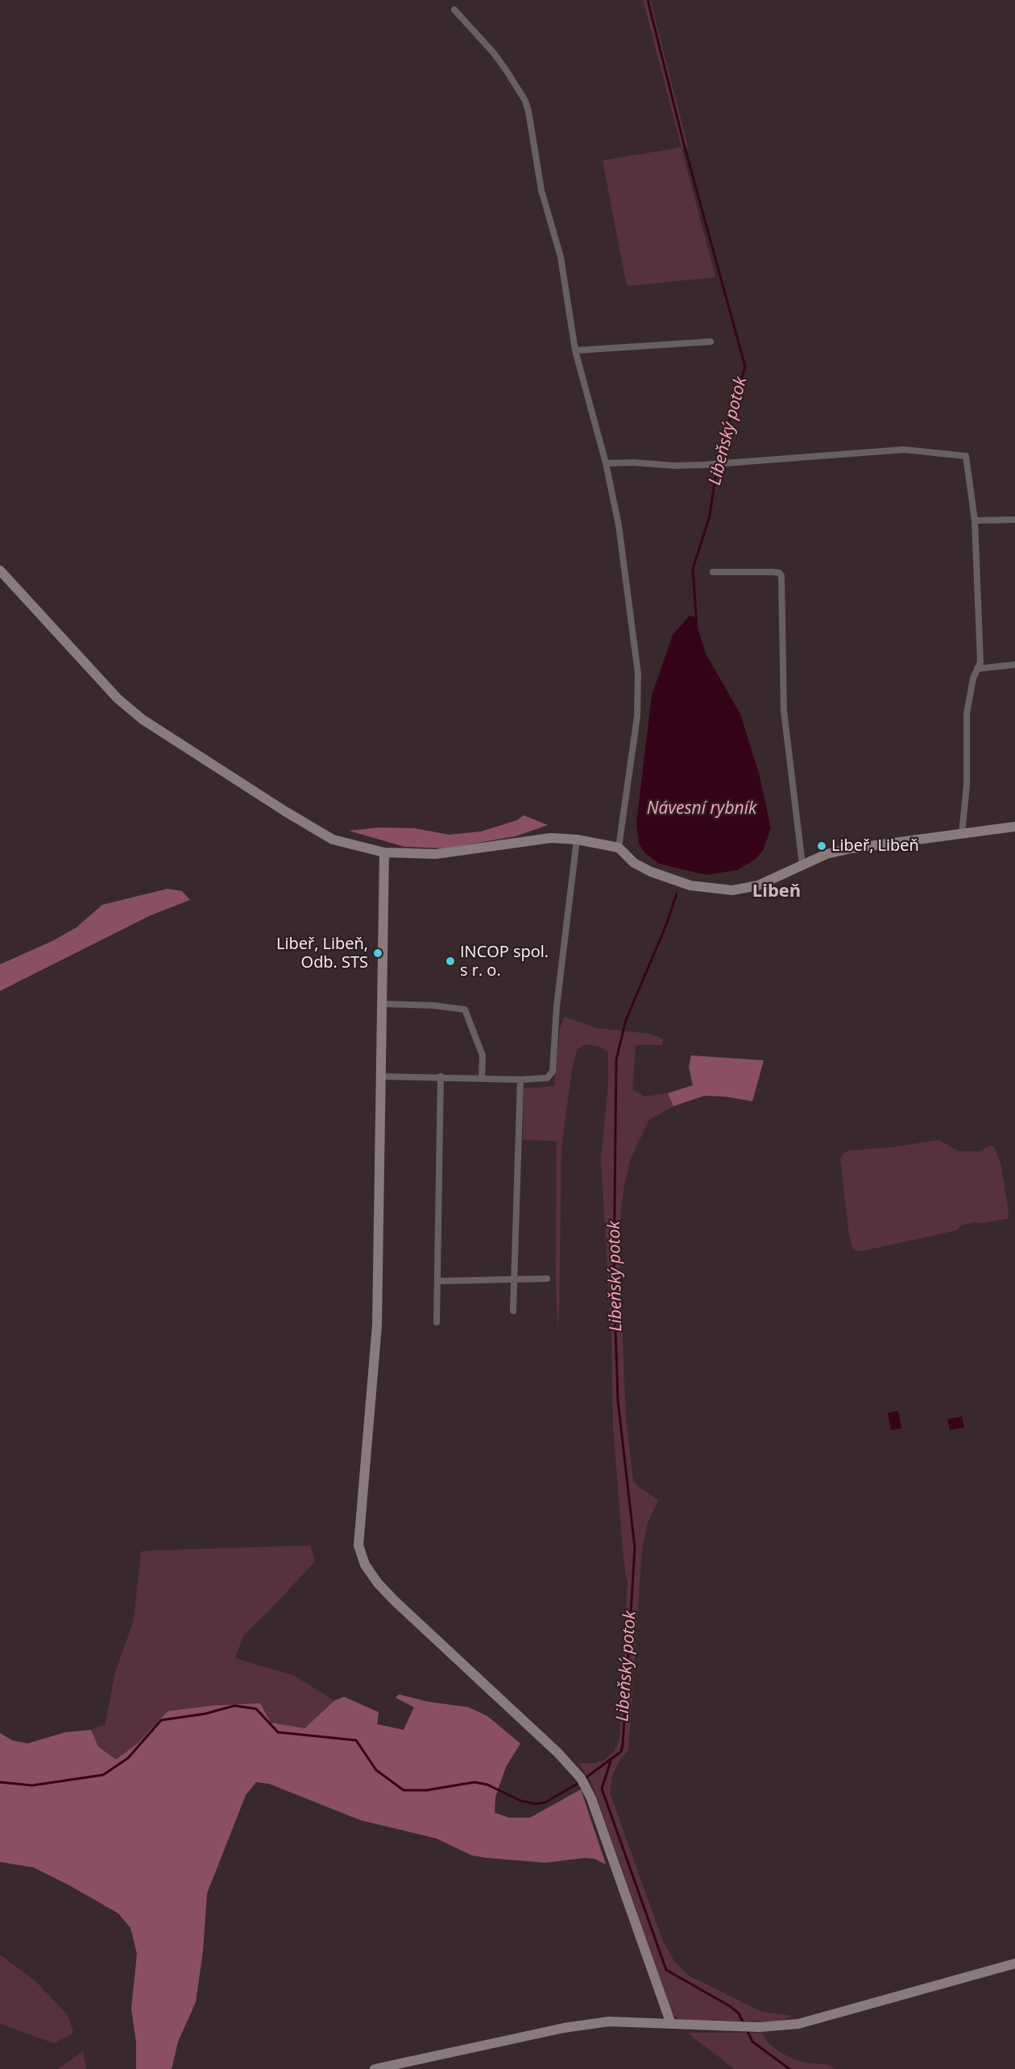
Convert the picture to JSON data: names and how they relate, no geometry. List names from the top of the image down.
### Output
{
  "districts": ["Libeň"],
  "water": ["Libeňský potok", "Návesní rybník"],
  "places": ["Libeř, Libeň", "Libeř, Libeň, Odb. STS", "INCOP spol. s r. o."]
}
